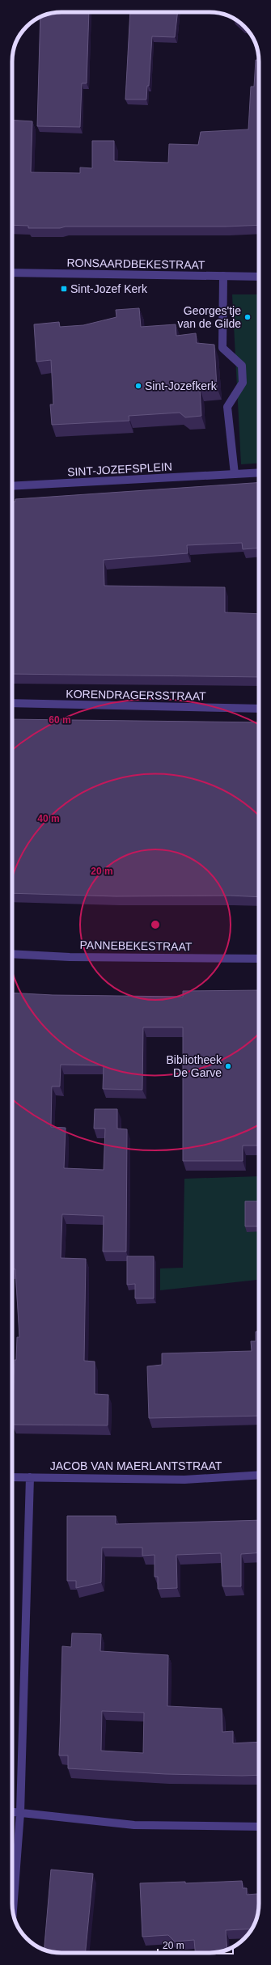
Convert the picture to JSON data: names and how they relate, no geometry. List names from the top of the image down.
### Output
{
  "streets": {
    "street": [
      "RONSAARDBEKESTRAAT",
      "SINT-JOZEFSPLEIN",
      "KORENDRAGERSSTRAAT",
      "PANNEBEKESTRAAT",
      "JACOB VAN MAERLANTSTRAAT"
    ]
  },
  "places": {
    "transit": ["Sint-Jozef Kerk"],
    "other": ["Georges'tje van de Gilde", "Sint-Jozefkerk", "Bibliotheek De Garve"]
  },
  "scale_bar": "20 m",
  "rings": ["60 m", "40 m", "20 m"]
}
